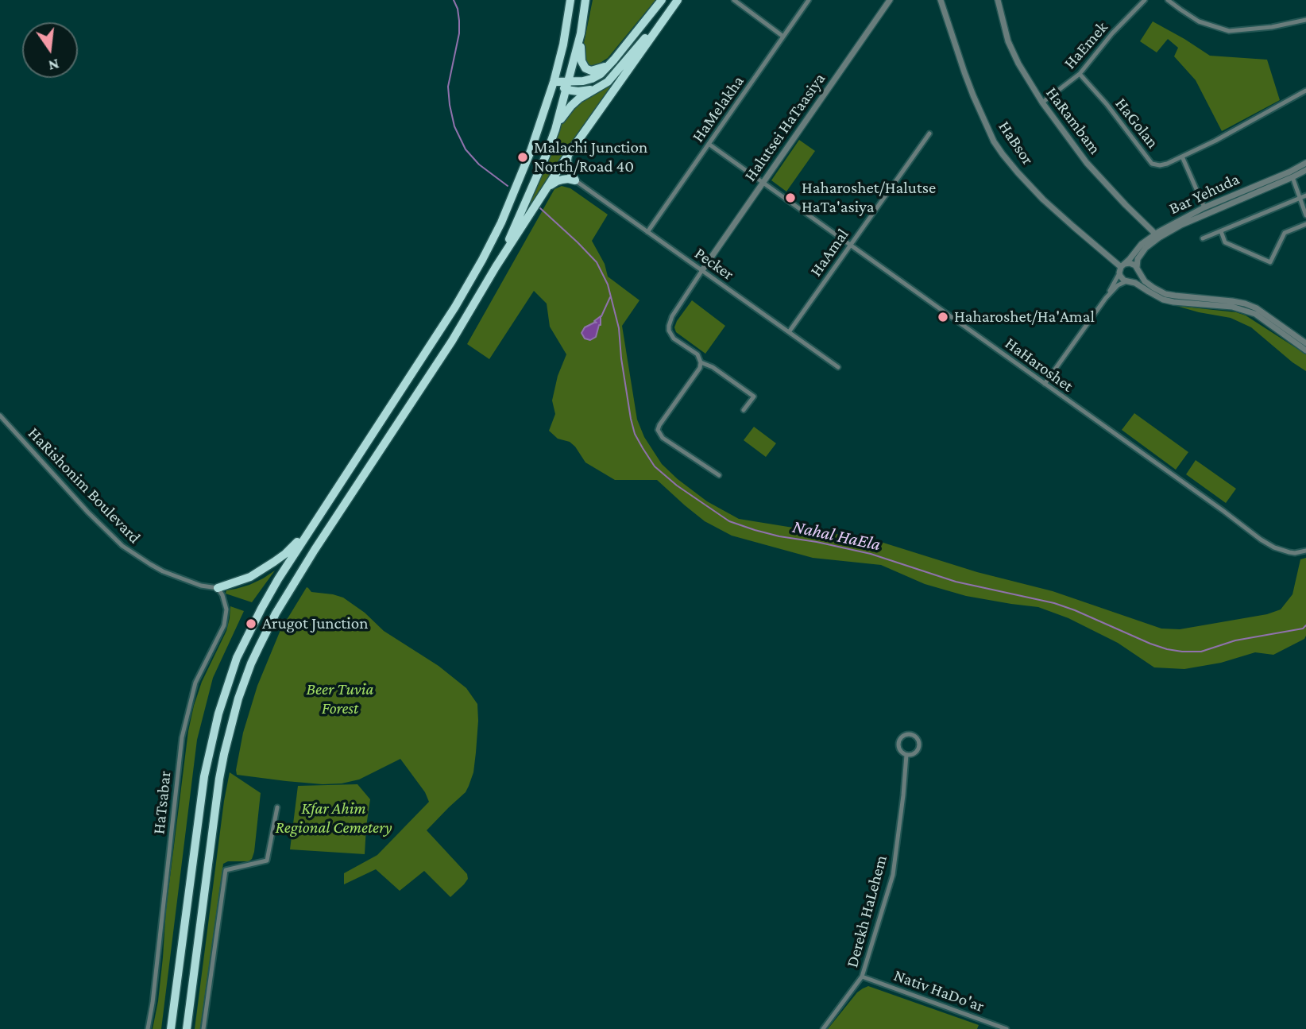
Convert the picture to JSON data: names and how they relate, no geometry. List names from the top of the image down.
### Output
{
  "streets": {
    "street": [
      "HaEmek",
      "HaMelakha",
      "HaRambam",
      "HaGolan",
      "Halutsei HaTaasiya",
      "HaBsor",
      "Bar Yehuda",
      "HaAmal",
      "Pecker",
      "HaHaroshet",
      "HaRishonim Boulevard",
      "HaTsabar",
      "Derekh HaLehem",
      "Nativ HaDo'ar"
    ]
  },
  "crossings": [
    ["HaEmek", "HaRambam"],
    ["HaEmek", "HaGolan"],
    ["HaMelakha", "Pecker"],
    ["HaMelakha", "HaHaroshet"],
    ["HaRambam", "Bar Yehuda"],
    ["Halutsei HaTaasiya", "Pecker"],
    ["Halutsei HaTaasiya", "HaHaroshet"],
    ["HaBsor", "Bar Yehuda"],
    ["HaAmal", "Pecker"],
    ["HaAmal", "HaHaroshet"],
    ["HaRishonim Boulevard", "HaTsabar"],
    ["Derekh HaLehem", "Nativ HaDo'ar"]
  ],
  "water": ["Nahal HaEla"],
  "parks": ["Beer Tuvia Forest", "Kfar Ahim Regional Cemetery"],
  "places": [
    "Malachi Junction North/Road 40",
    "Haharoshet/Halutse HaTa'asiya",
    "Haharoshet/Ha'Amal",
    "Arugot Junction"
  ],
  "north": "bottom"
}
